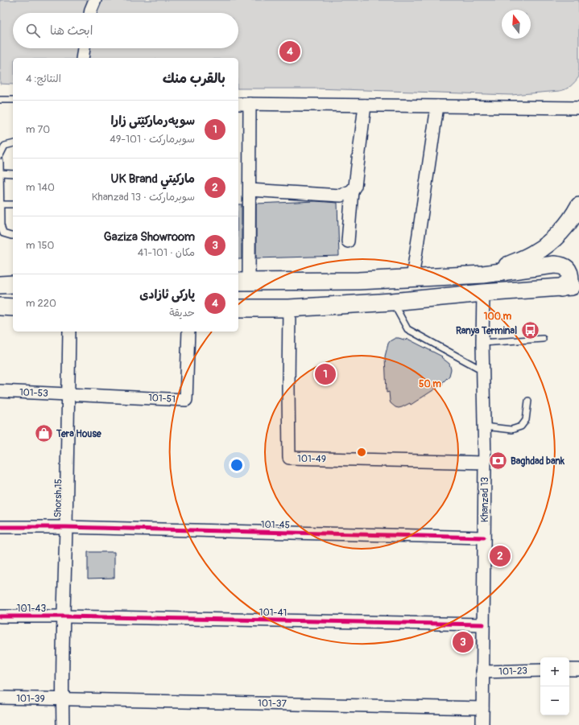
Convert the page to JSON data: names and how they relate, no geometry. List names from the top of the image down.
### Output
{
  "streets": {
    "street": [
      "101-53",
      "101-51",
      "101-49",
      "Shorsh 15",
      "Khanzad 13",
      "101-45",
      "101-43",
      "101-41",
      "101-23",
      "101-39",
      "101-37"
    ]
  },
  "crossings": [
    ["101-53", "101-51"],
    ["101-53", "Shorsh 15"],
    ["101-51", "Shorsh 15"],
    ["101-49", "Khanzad 13"],
    ["Shorsh 15", "101-45"],
    ["Shorsh 15", "101-43"],
    ["Shorsh 15", "101-41"],
    ["Shorsh 15", "101-39"],
    ["Shorsh 15", "101-37"],
    ["Khanzad 13", "101-45"],
    ["Khanzad 13", "101-41"],
    ["Khanzad 13", "101-23"],
    ["Khanzad 13", "101-37"],
    ["101-43", "101-41"],
    ["101-39", "101-37"]
  ],
  "places": {
    "bus stop": ["Ranya Terminal"],
    "shop": ["Tera House"],
    "bank": ["Baghdad bank"]
  },
  "north": "top",
  "page": {
    "search": "ابحث هنا",
    "pins": [
      "4",
      "1",
      "2",
      "3"
    ],
    "heading": ["بالقرب منك", "النتائج: 4"],
    "list": [
      {
        "mark": "1",
        "name": "سوپەرمارکێتی زارا",
        "note": "سوبرماركت · 101-49",
        "value": "70 m"
      },
      {
        "mark": "2",
        "name": "مارکيتي UK Brand",
        "note": "سوبرماركت · Khanzad 13",
        "value": "140 m"
      },
      {
        "mark": "3",
        "name": "Gaziza Showroom",
        "note": "مكان · 101-41",
        "value": "150 m"
      },
      {
        "mark": "4",
        "name": "پارکی ئازادی",
        "note": "حديقة",
        "value": "220 m"
      }
    ],
    "map_buttons": ["+", "−"]
  },
  "rings": ["100 m", "50 m"]
}
